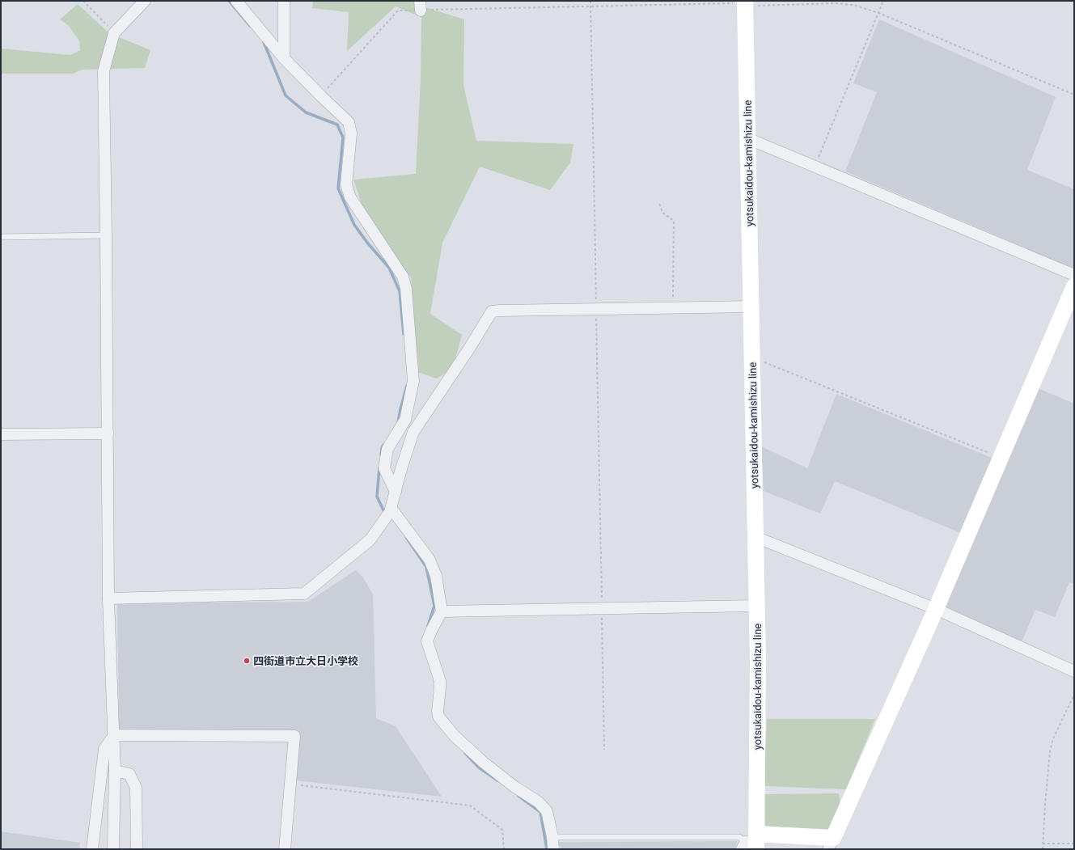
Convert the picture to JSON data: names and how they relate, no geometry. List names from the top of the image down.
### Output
{
  "streets": {
    "main road": ["yotsukaidou-kamishizu line"]
  },
  "places": ["四街道市立大日小学校"]
}
